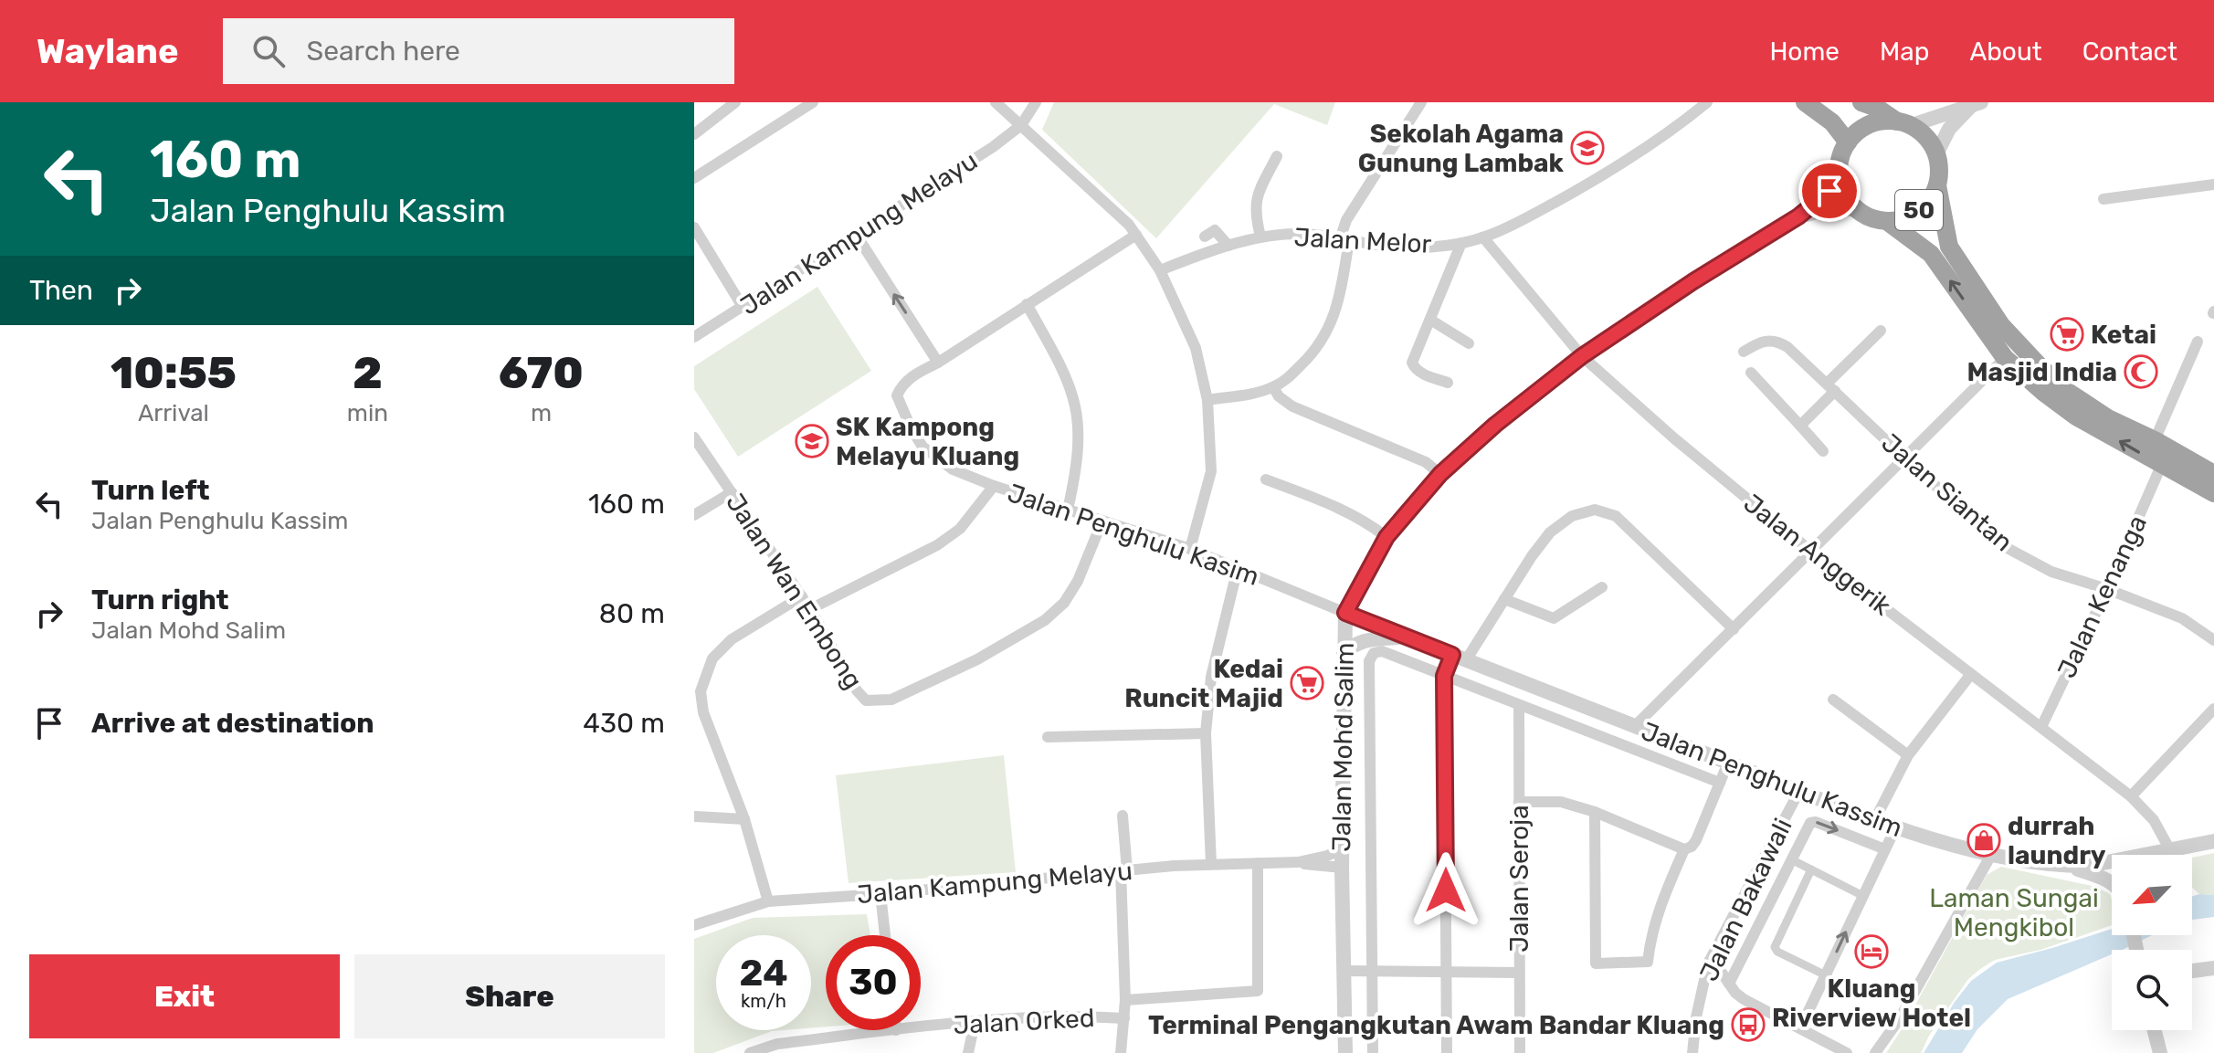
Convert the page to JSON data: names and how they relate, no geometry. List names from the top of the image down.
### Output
{
  "streets": {
    "highway": ["50"],
    "street": [
      "Jalan Kampung Melayu",
      "Jalan Melor",
      "Jalan Siantan",
      "Jalan Penghulu Kasim",
      "Jalan Anggerik",
      "Jalan Wan Embong",
      "Jalan Kenanga",
      "Jalan Mohd Salim",
      "Jalan Penghulu Kassim",
      "Jalan Seroja",
      "Jalan Bakawali",
      "Jalan Orked"
    ]
  },
  "crossings": [
    ["50", "Jalan Kenanga"],
    ["50", "Jalan Mohd Salim"],
    ["Jalan Kampung Melayu", "Jalan Mohd Salim"],
    ["Jalan Kampung Melayu", "Jalan Orked"],
    ["Jalan Melor", "Jalan Anggerik"],
    ["Jalan Siantan", "Jalan Kenanga"],
    ["Jalan Penghulu Kasim", "Jalan Wan Embong"],
    ["Jalan Penghulu Kasim", "Jalan Mohd Salim"],
    ["Jalan Penghulu Kasim", "Jalan Penghulu Kassim"],
    ["Jalan Anggerik", "Jalan Kenanga"],
    ["Jalan Anggerik", "Jalan Mohd Salim"],
    ["Jalan Anggerik", "Jalan Penghulu Kassim"],
    ["Jalan Mohd Salim", "Jalan Penghulu Kassim"],
    ["Jalan Penghulu Kassim", "Jalan Seroja"],
    ["Jalan Penghulu Kassim", "Jalan Bakawali"]
  ],
  "parks": ["Laman Sungai Mengkibol"],
  "places": {
    "school or university": ["Sekolah Agama Gunung Lambak", "SK Kampong Melayu Kluang"],
    "supermarket": ["Ketai", "Kedai Runcit Majid"],
    "mosque": ["Masjid India"],
    "shop": ["durrah laundry"],
    "hotel": ["Kluang Riverview Hotel"],
    "bus stop": ["Terminal Pengangkutan Awam Bandar Kluang"]
  },
  "north": "bottom left",
  "page": {
    "header": "Waylane",
    "search": "Search here",
    "nav": [
      "Home",
      "Map",
      "About",
      "Contact"
    ],
    "turn": ["160 m", "Jalan Penghulu Kassim"],
    "then": "Then",
    "eta": [
      "10:55",
      "Arrival",
      "2",
      "min",
      "670",
      "m"
    ],
    "list": [
      {
        "name": "Turn left",
        "note": "Jalan Penghulu Kassim",
        "value": "160 m"
      },
      {
        "name": "Turn right",
        "note": "Jalan Mohd Salim",
        "value": "80 m"
      },
      {
        "name": "Arrive at destination",
        "value": "430 m"
      }
    ],
    "speed": "24 km/h",
    "limit": "30",
    "buttons": ["Exit", "Share"]
  }
}
